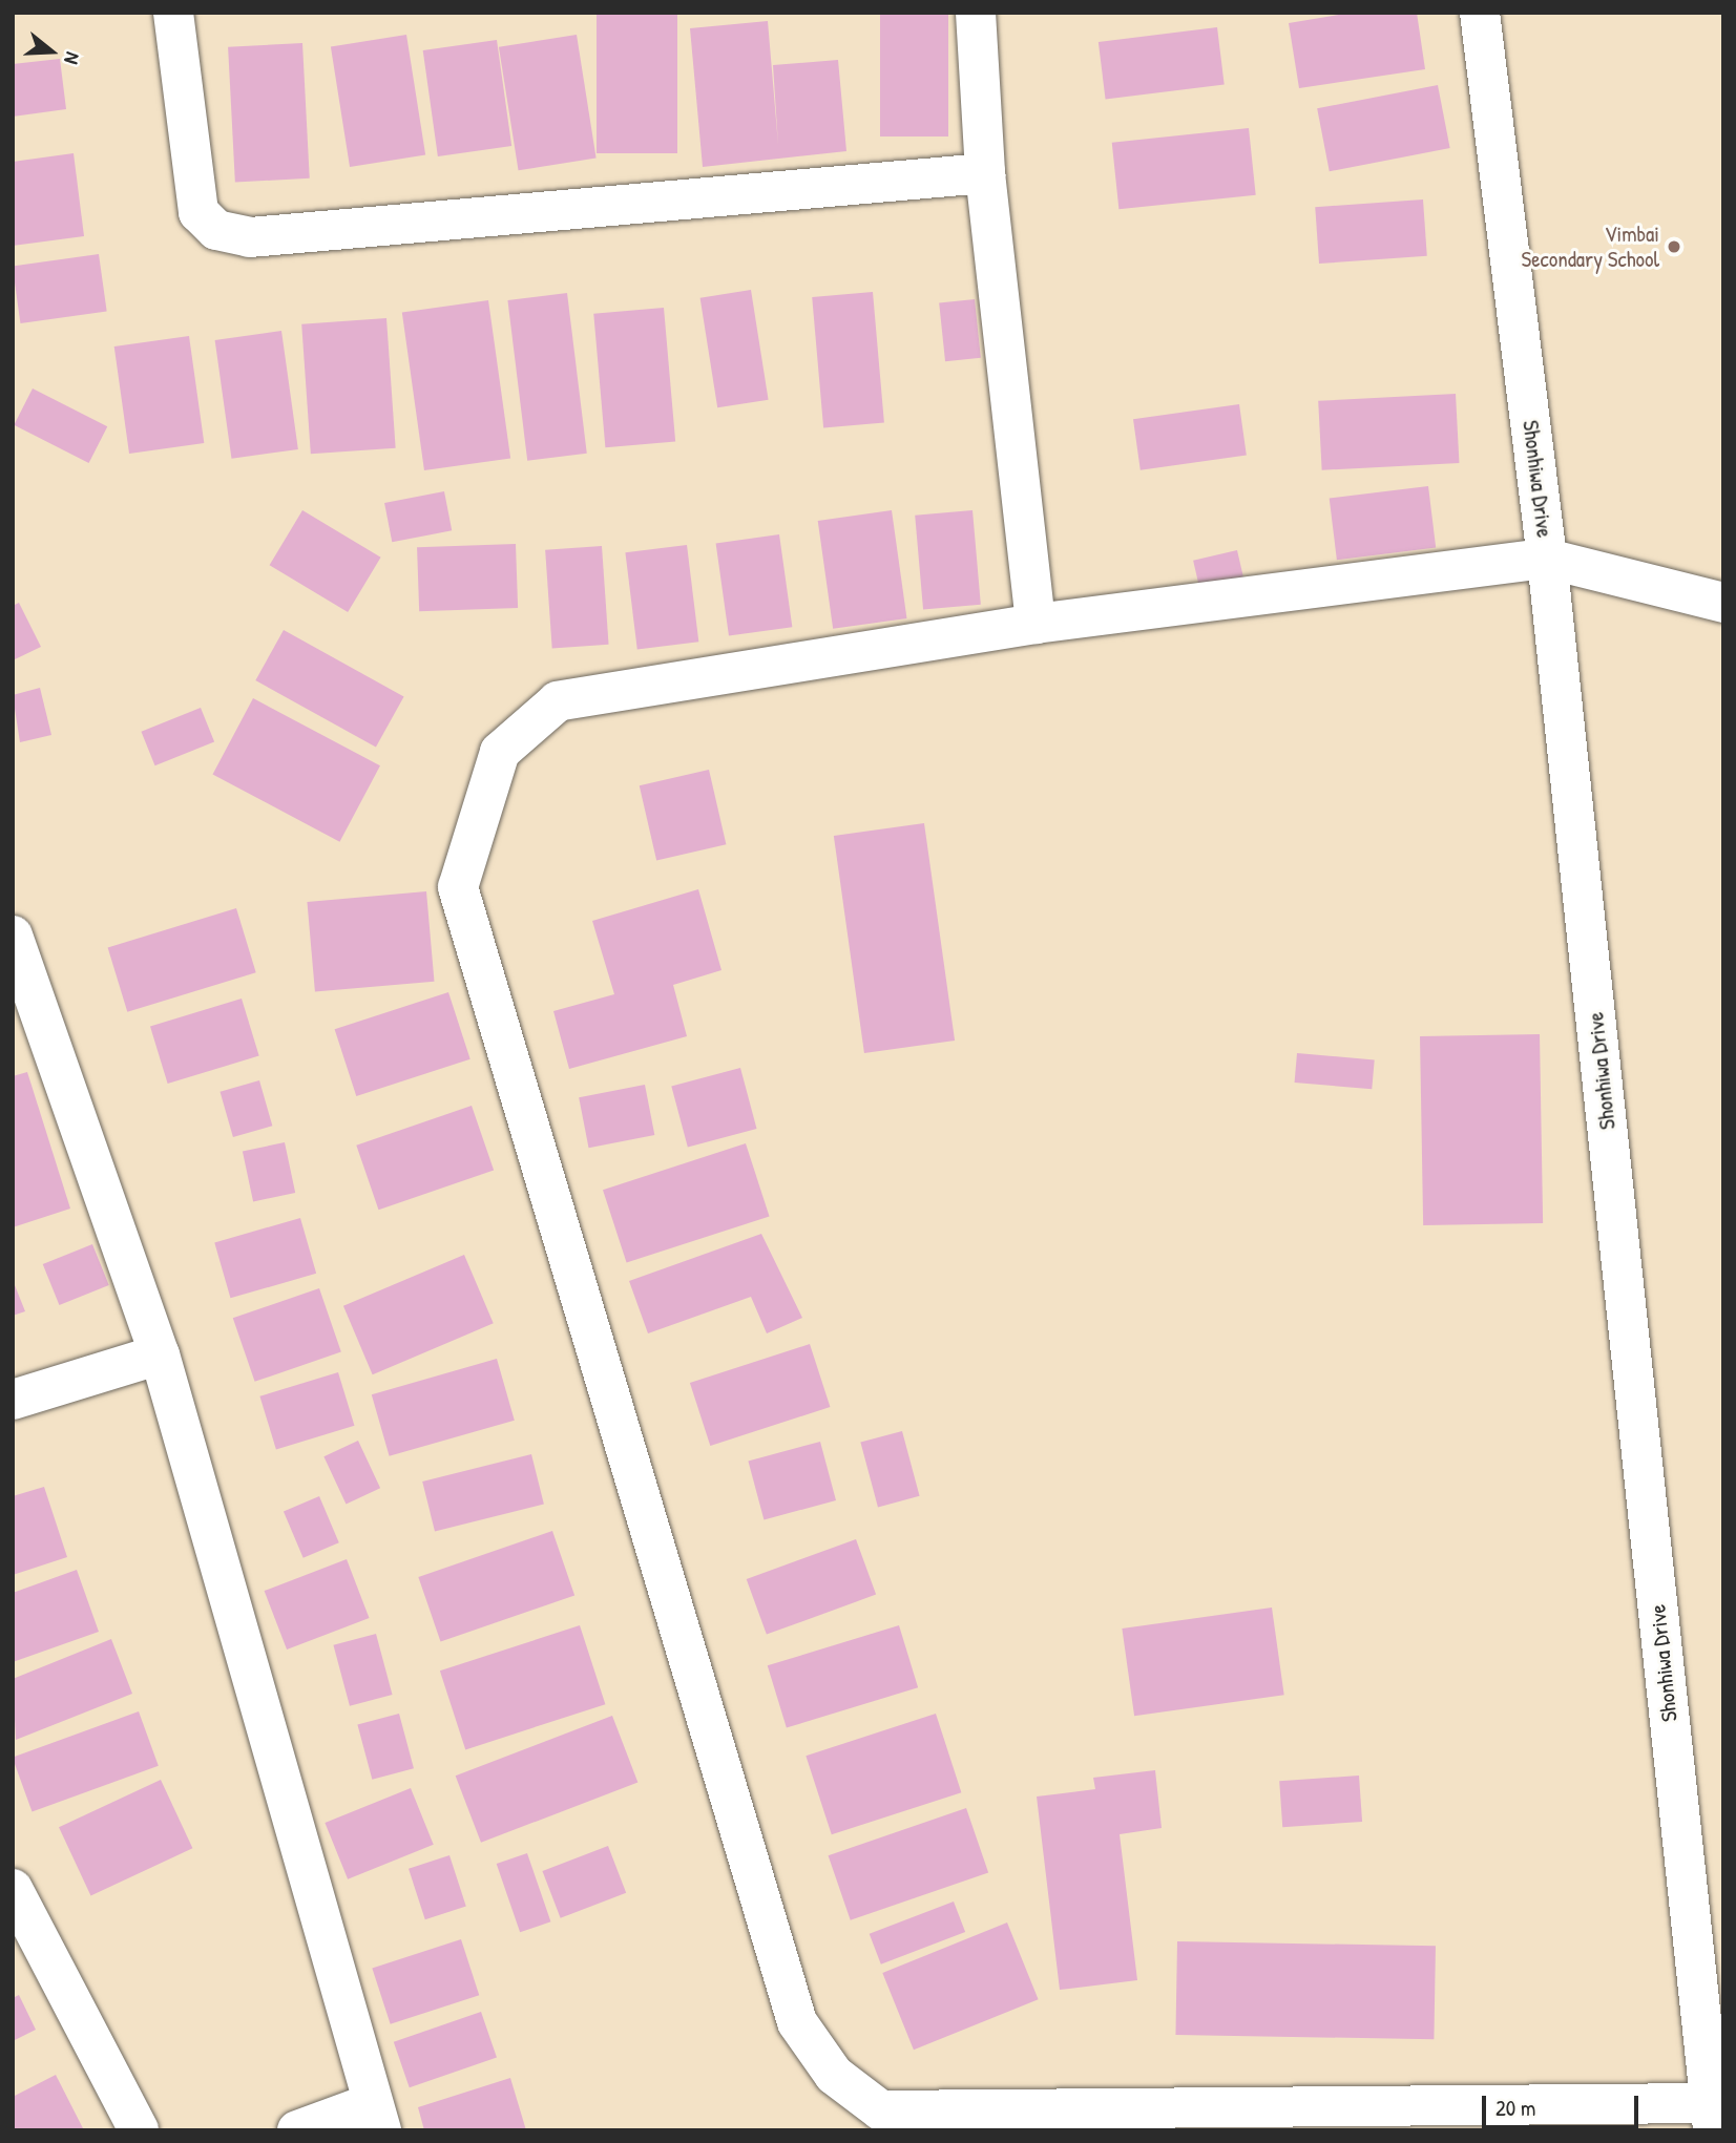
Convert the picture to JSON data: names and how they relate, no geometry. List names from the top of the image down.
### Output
{
  "streets": {
    "street": ["Shonhiwa Drive"]
  },
  "places": ["Vimbai Secondary School"],
  "scale_bar": "20 m",
  "north": "right"
}
